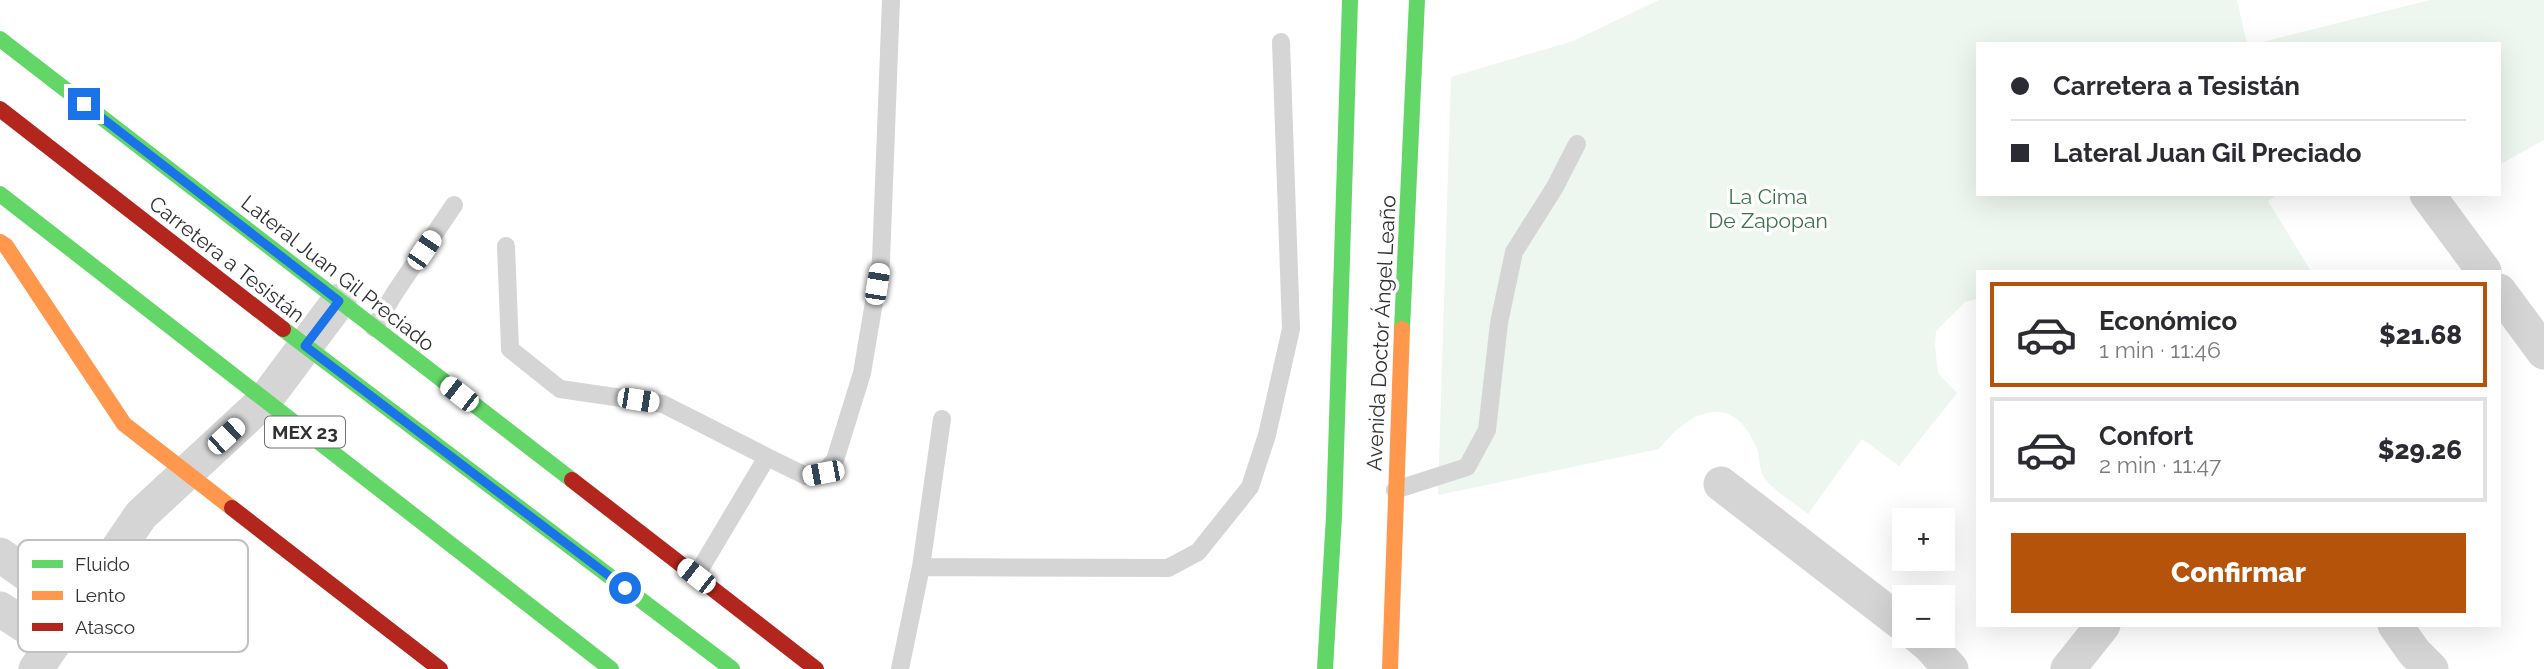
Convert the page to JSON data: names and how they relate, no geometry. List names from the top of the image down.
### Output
{
  "streets": {
    "main road": [
      "Carretera a Tesistán",
      "Lateral Juan Gil Preciado",
      "Avenida Doctor Ángel Leaño",
      "MEX 23"
    ]
  },
  "parks": ["La Cima De Zapopan"],
  "legend": ["Fluido", "Lento", "Atasco"],
  "page": {
    "banner": ["Carretera a Tesistán", "Lateral Juan Gil Preciado"],
    "list": [
      {
        "name": "Económico",
        "note": "1 min · 11:46",
        "value": "$21.68"
      },
      {
        "name": "Confort",
        "note": "2 min · 11:47",
        "value": "$29.26"
      }
    ],
    "map_buttons": ["+", "−"],
    "buttons": "Confirmar"
  }
}
